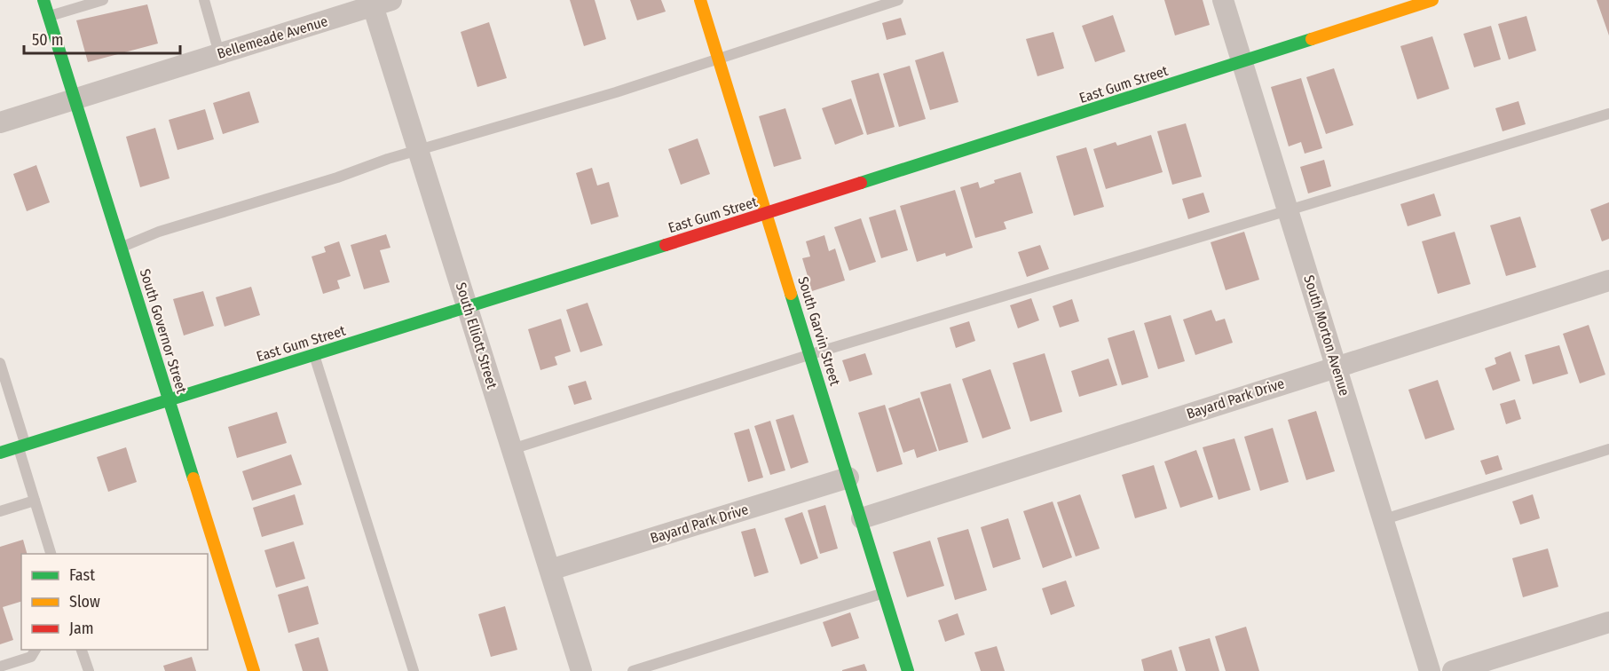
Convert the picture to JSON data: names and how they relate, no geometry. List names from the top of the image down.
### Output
{
  "streets": {
    "street": [
      "Bellemeade Avenue",
      "East Gum Street",
      "South Governor Street",
      "South Garvin Street",
      "South Elliott Street",
      "South Morton Avenue",
      "Bayard Park Drive"
    ]
  },
  "crossings": [
    ["Bellemeade Avenue", "South Governor Street"],
    ["Bellemeade Avenue", "South Elliott Street"],
    ["East Gum Street", "South Governor Street"],
    ["East Gum Street", "South Garvin Street"],
    ["East Gum Street", "South Elliott Street"],
    ["East Gum Street", "South Morton Avenue"],
    ["South Garvin Street", "Bayard Park Drive"],
    ["South Elliott Street", "Bayard Park Drive"],
    ["South Morton Avenue", "Bayard Park Drive"]
  ],
  "legend": ["Fast", "Slow", "Jam"],
  "scale_bar": "50 m"
}
